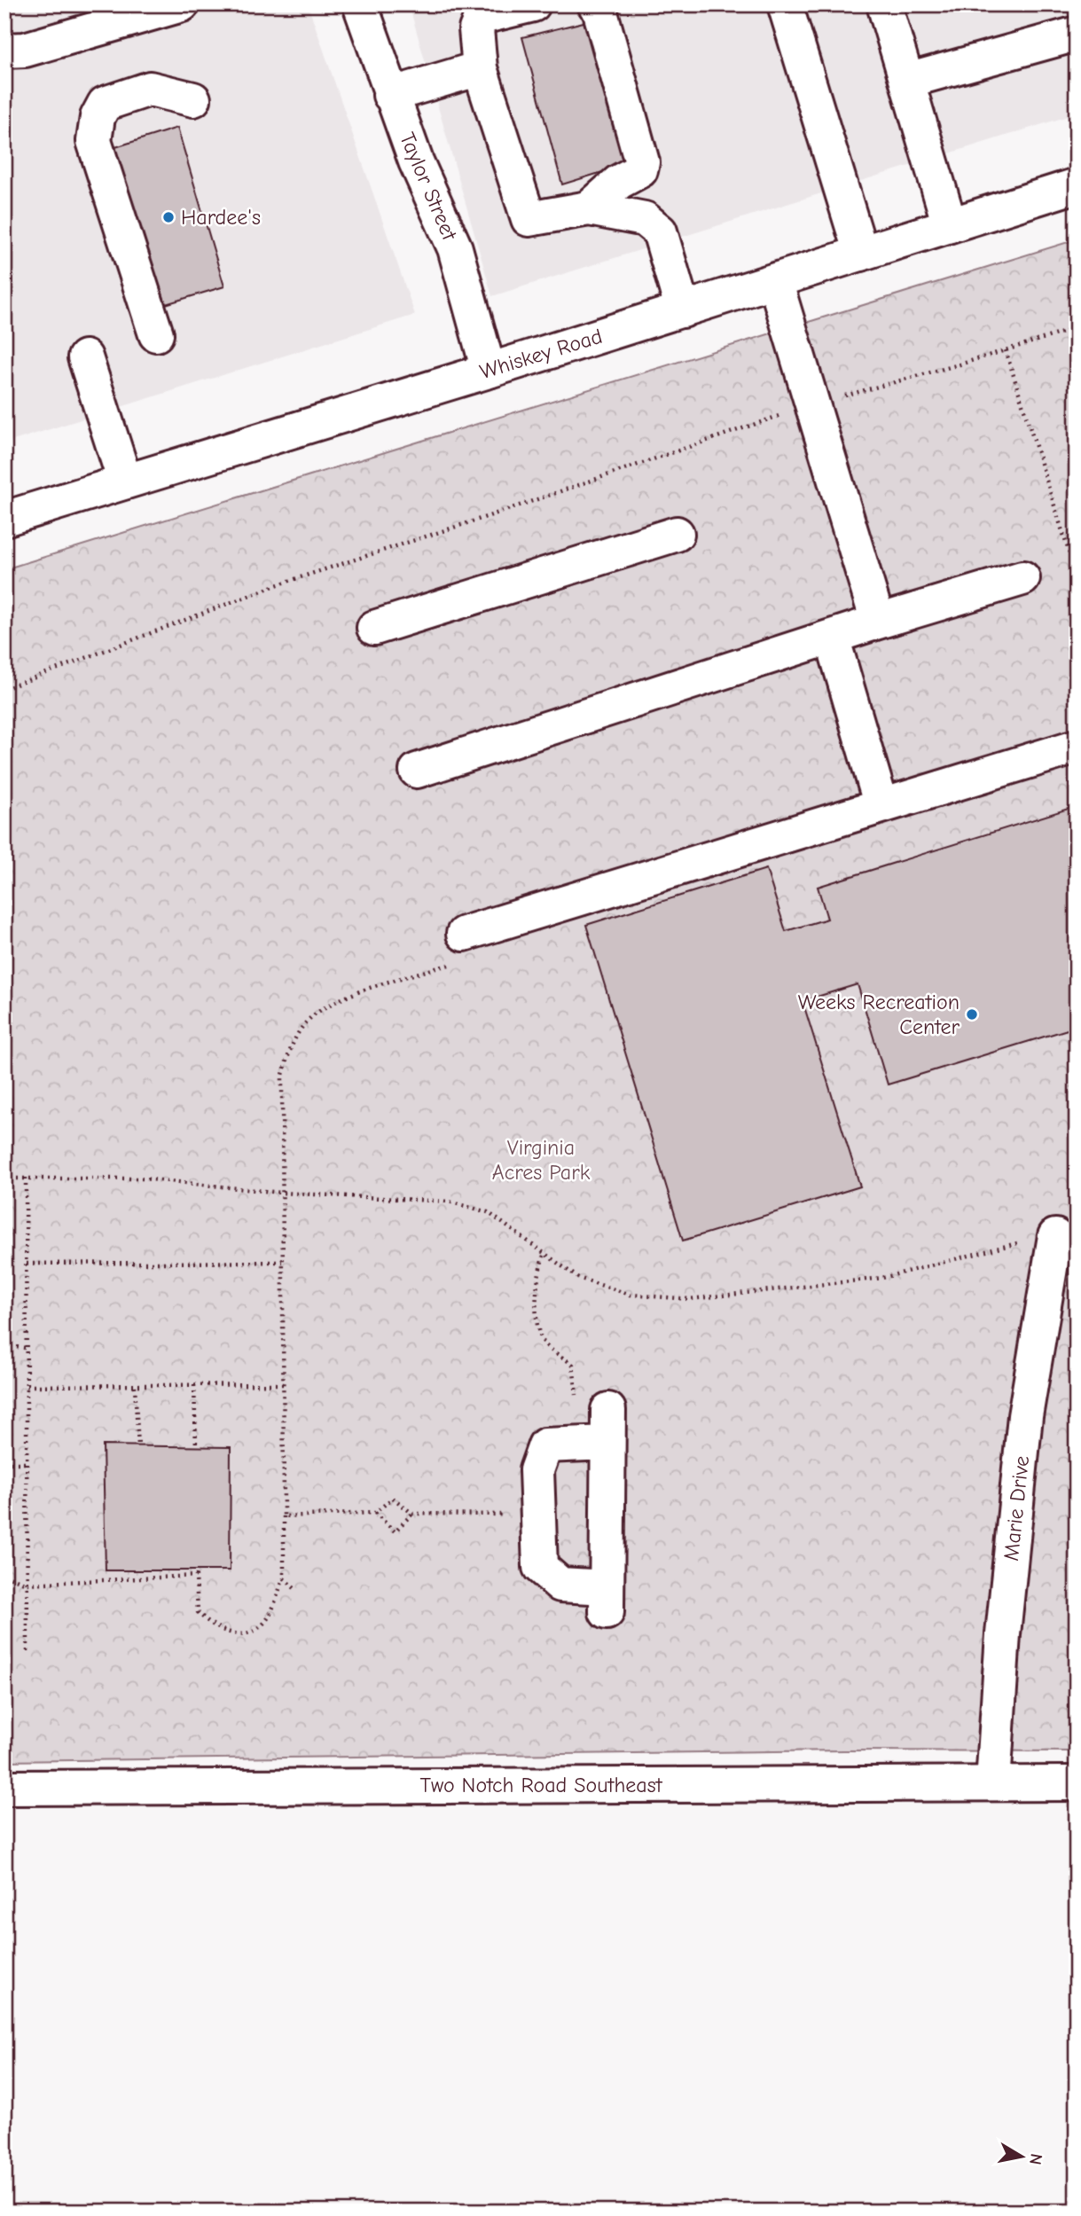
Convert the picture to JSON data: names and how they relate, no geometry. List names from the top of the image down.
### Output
{
  "streets": {
    "street": [
      "Taylor Street",
      "Whiskey Road",
      "Marie Drive",
      "Two Notch Road Southeast"
    ]
  },
  "crossings": [
    ["Taylor Street", "Whiskey Road"],
    ["Marie Drive", "Two Notch Road Southeast"]
  ],
  "parks": ["Virginia Acres Park"],
  "places": ["Hardee's", "Weeks Recreation Center"],
  "north": "right"
}
